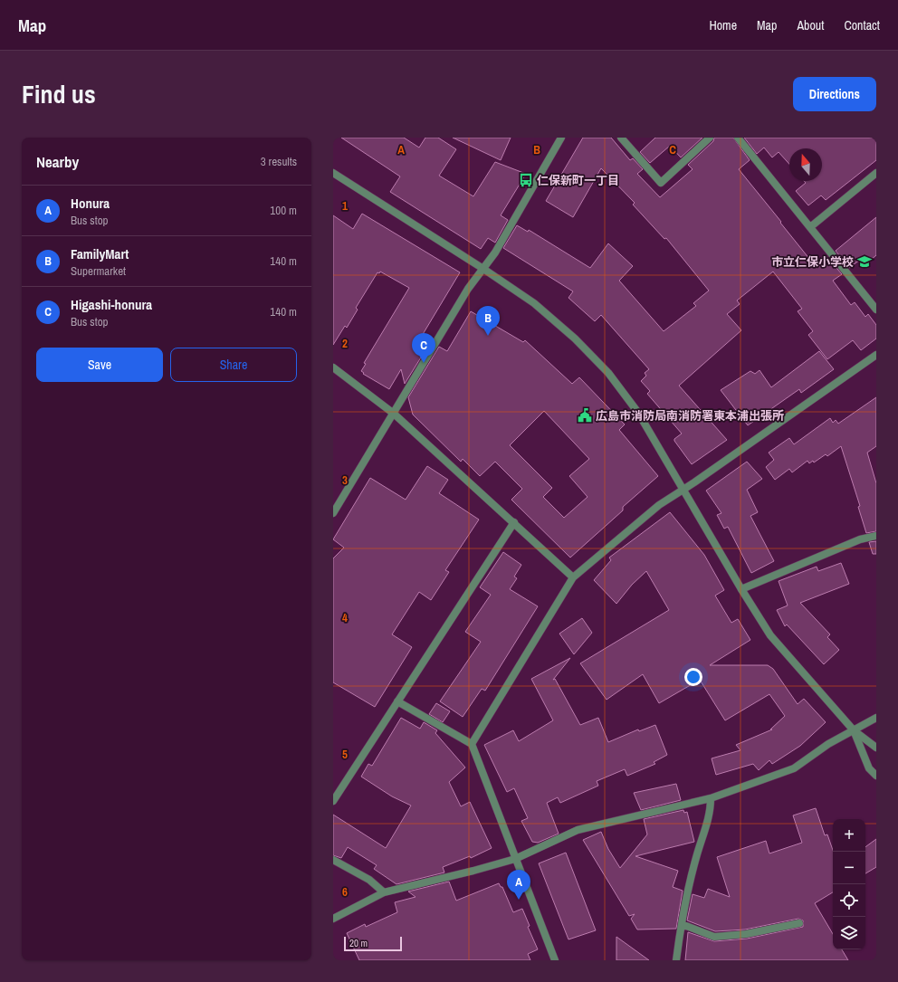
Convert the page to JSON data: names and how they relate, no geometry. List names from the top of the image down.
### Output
{
  "places": {
    "bus stop": ["仁保新町一丁目"],
    "school or university": ["市立仁保小学校"],
    "public building": ["広島市消防局南消防署東本浦出張所"]
  },
  "scale_bar": "20 m",
  "north": "top",
  "page": {
    "header": "Map",
    "nav": [
      "Home",
      "Map",
      "About",
      "Contact"
    ],
    "title": "Find us",
    "buttons": [
      "Directions",
      ["Save", "Share"]
    ],
    "heading": ["Nearby", "3 results"],
    "list": [
      {
        "mark": "A",
        "name": "Honura",
        "note": "Bus stop",
        "value": "100 m"
      },
      {
        "mark": "B",
        "name": "FamilyMart",
        "note": "Supermarket",
        "value": "140 m"
      },
      {
        "mark": "C",
        "name": "Higashi-honura",
        "note": "Bus stop",
        "value": "140 m"
      }
    ],
    "pins": ["B", "C", "A"],
    "map_buttons": ["+", "−"],
    "scale": "20 m"
  },
  "grid": {
    "columns": ["A", "B", "C"],
    "rows": [
      "1",
      "2",
      "3",
      "4",
      "5",
      "6"
    ]
  }
}
